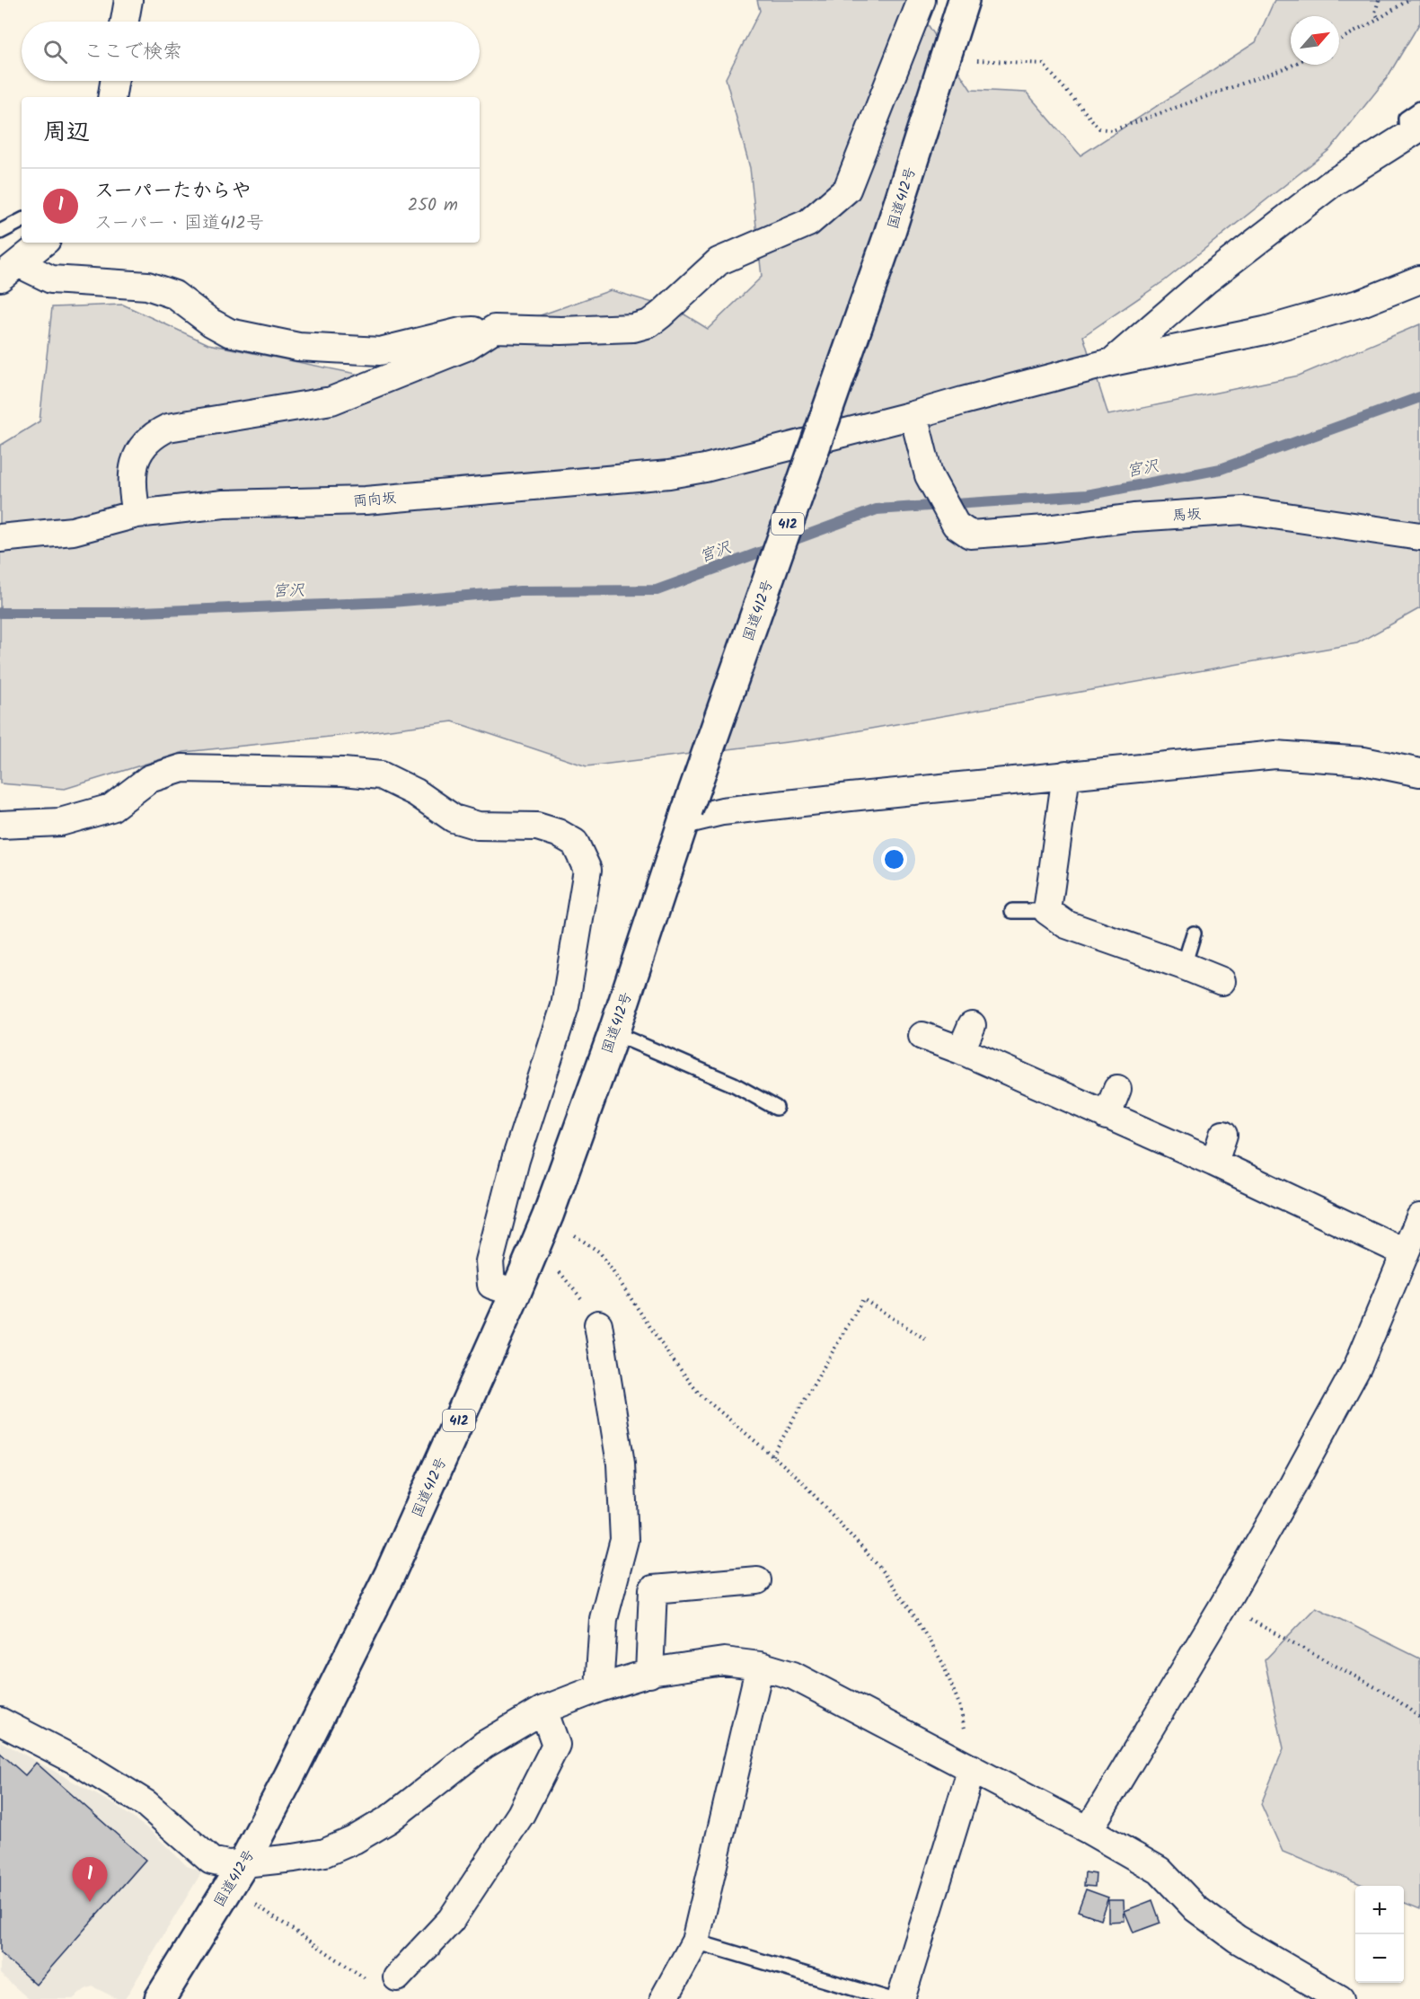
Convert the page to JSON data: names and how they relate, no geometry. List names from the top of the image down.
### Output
{
  "streets": {
    "highway": ["国道412号", "412"],
    "street": ["両向坂", "馬坂"]
  },
  "crossings": [
    ["両向坂", "馬坂"]
  ],
  "water": ["宮沢"],
  "north": "top right",
  "page": {
    "search": "ここで検索",
    "heading": "周辺",
    "list": [
      {
        "mark": "1",
        "name": "スーパーたからや",
        "note": "スーパー · 国道412号",
        "value": "250 m"
      }
    ],
    "pins": "1",
    "map_buttons": ["+", "−"]
  }
}
